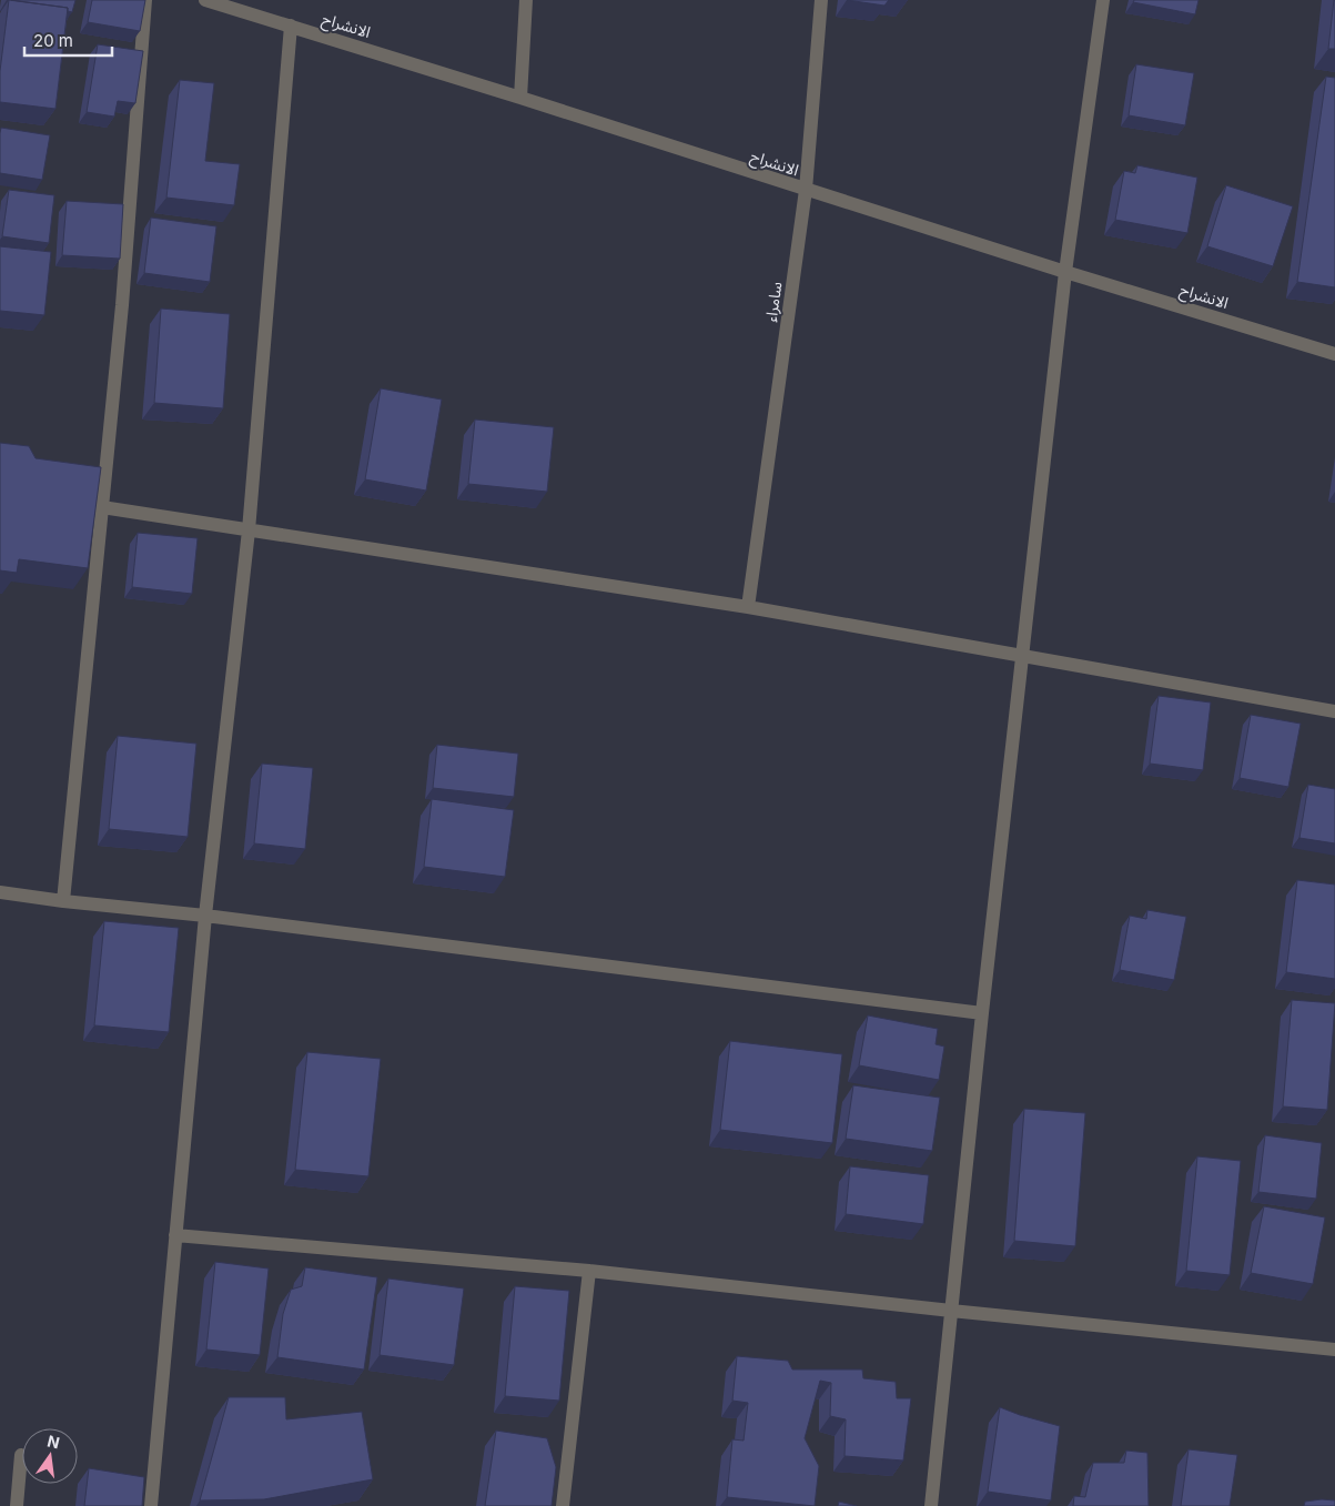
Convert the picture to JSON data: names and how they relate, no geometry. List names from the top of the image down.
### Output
{
  "streets": {
    "street": ["الانشراح", "سامراء"]
  },
  "crossings": [
    ["الانشراح", "سامراء"]
  ],
  "scale_bar": "20 m",
  "north": "top"
}
